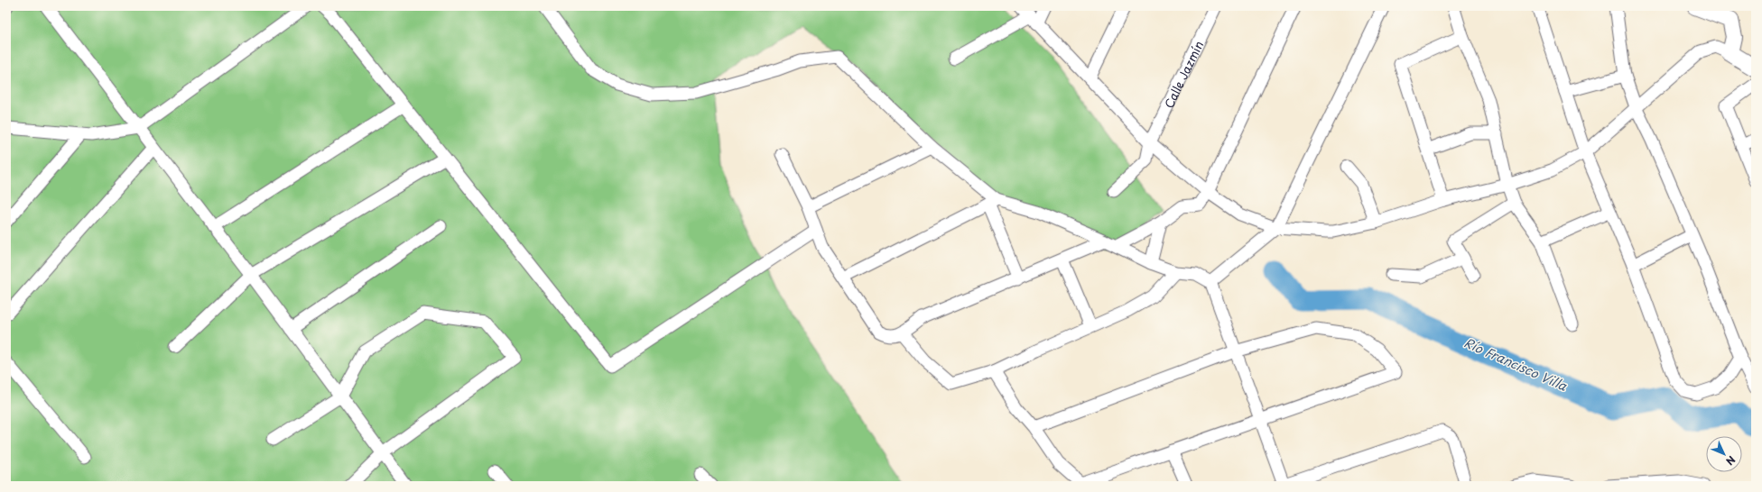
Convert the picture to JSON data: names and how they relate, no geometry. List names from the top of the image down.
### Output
{
  "streets": {
    "street": ["Calle Jazmín"]
  },
  "water": ["Río Francisco Villa"],
  "north": "bottom right"
}
